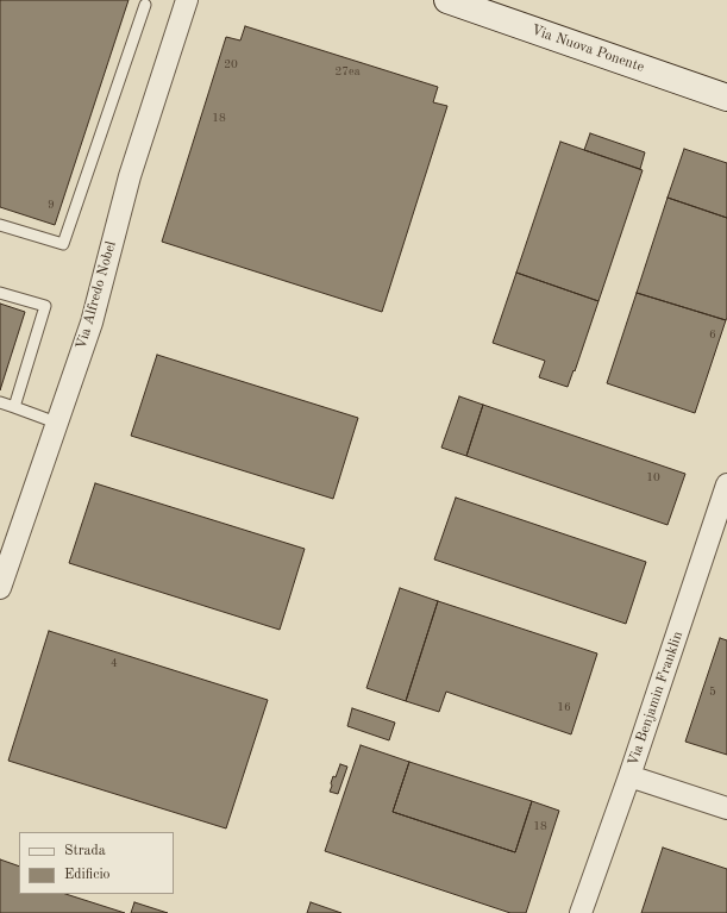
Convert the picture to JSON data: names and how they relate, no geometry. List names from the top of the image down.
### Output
{
  "streets": {
    "street": ["Via Nuova Ponente", "Via Alfredo Nobel", "Via Benjamin Franklin"]
  },
  "house_numbers": [
    "20",
    "27ea",
    "18",
    "9",
    "6",
    "10",
    "4",
    "5",
    "16",
    "18"
  ],
  "legend": ["Strada", "Edificio"]
}
